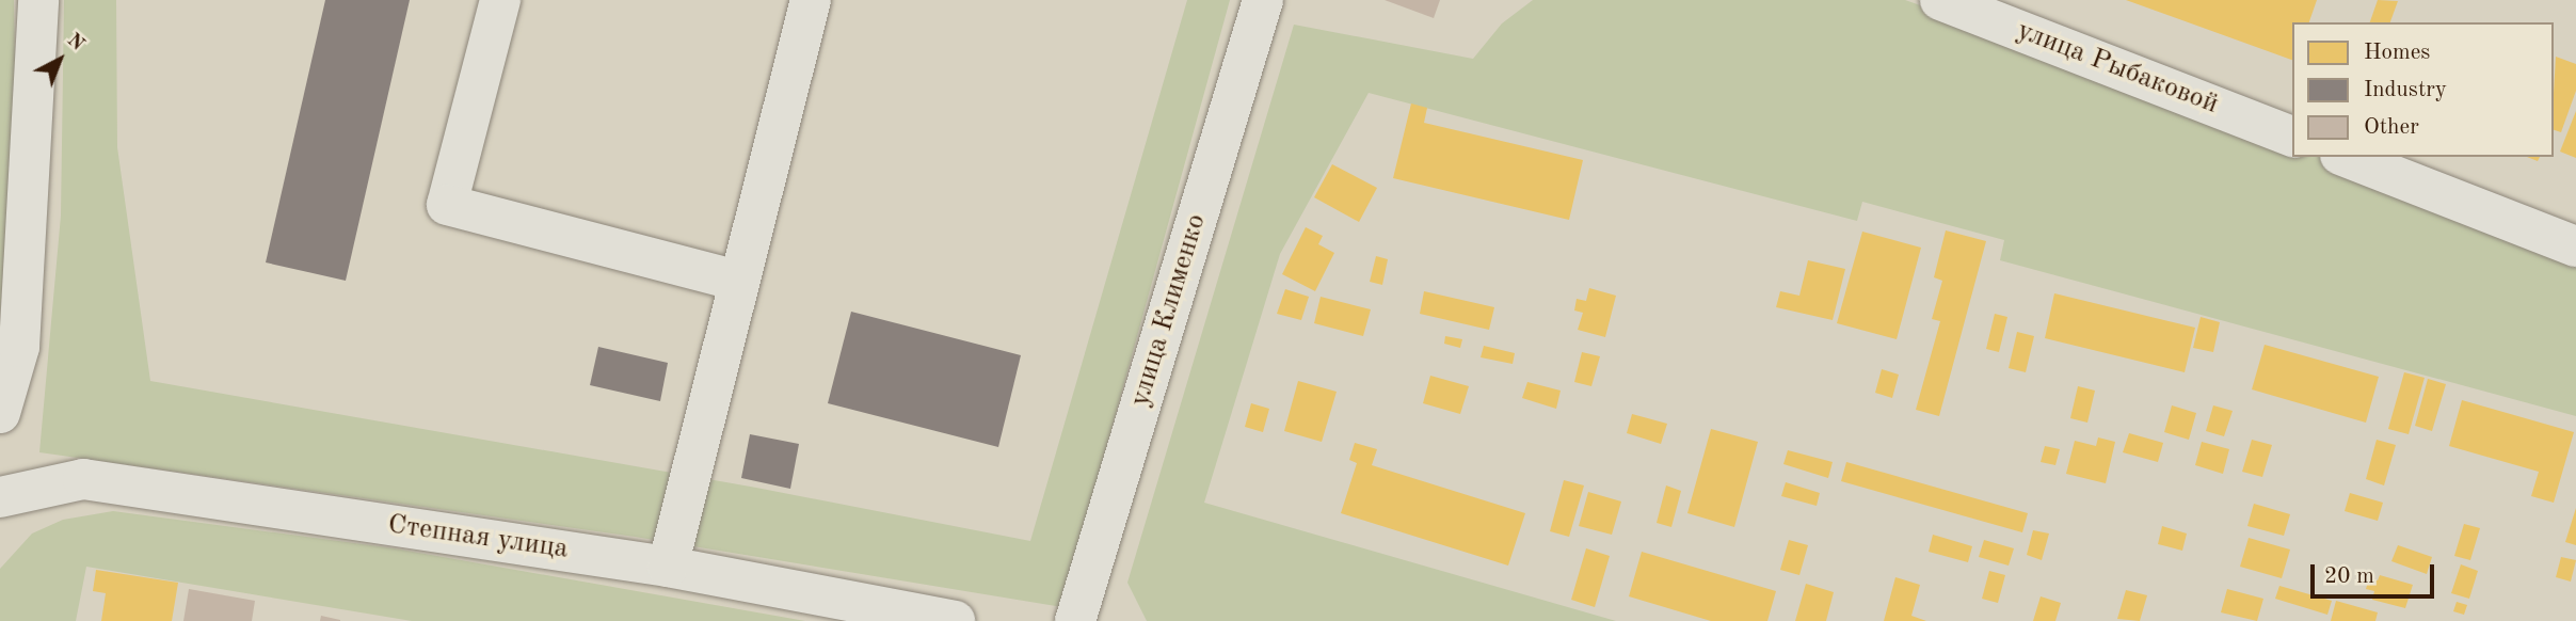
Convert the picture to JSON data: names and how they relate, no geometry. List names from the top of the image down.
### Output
{
  "streets": {
    "street": ["улица Рыбаковой", "улица Клименко", "Степная улица"]
  },
  "legend": ["Homes", "Industry", "Other"],
  "scale_bar": "20 m",
  "north": "top right"
}
